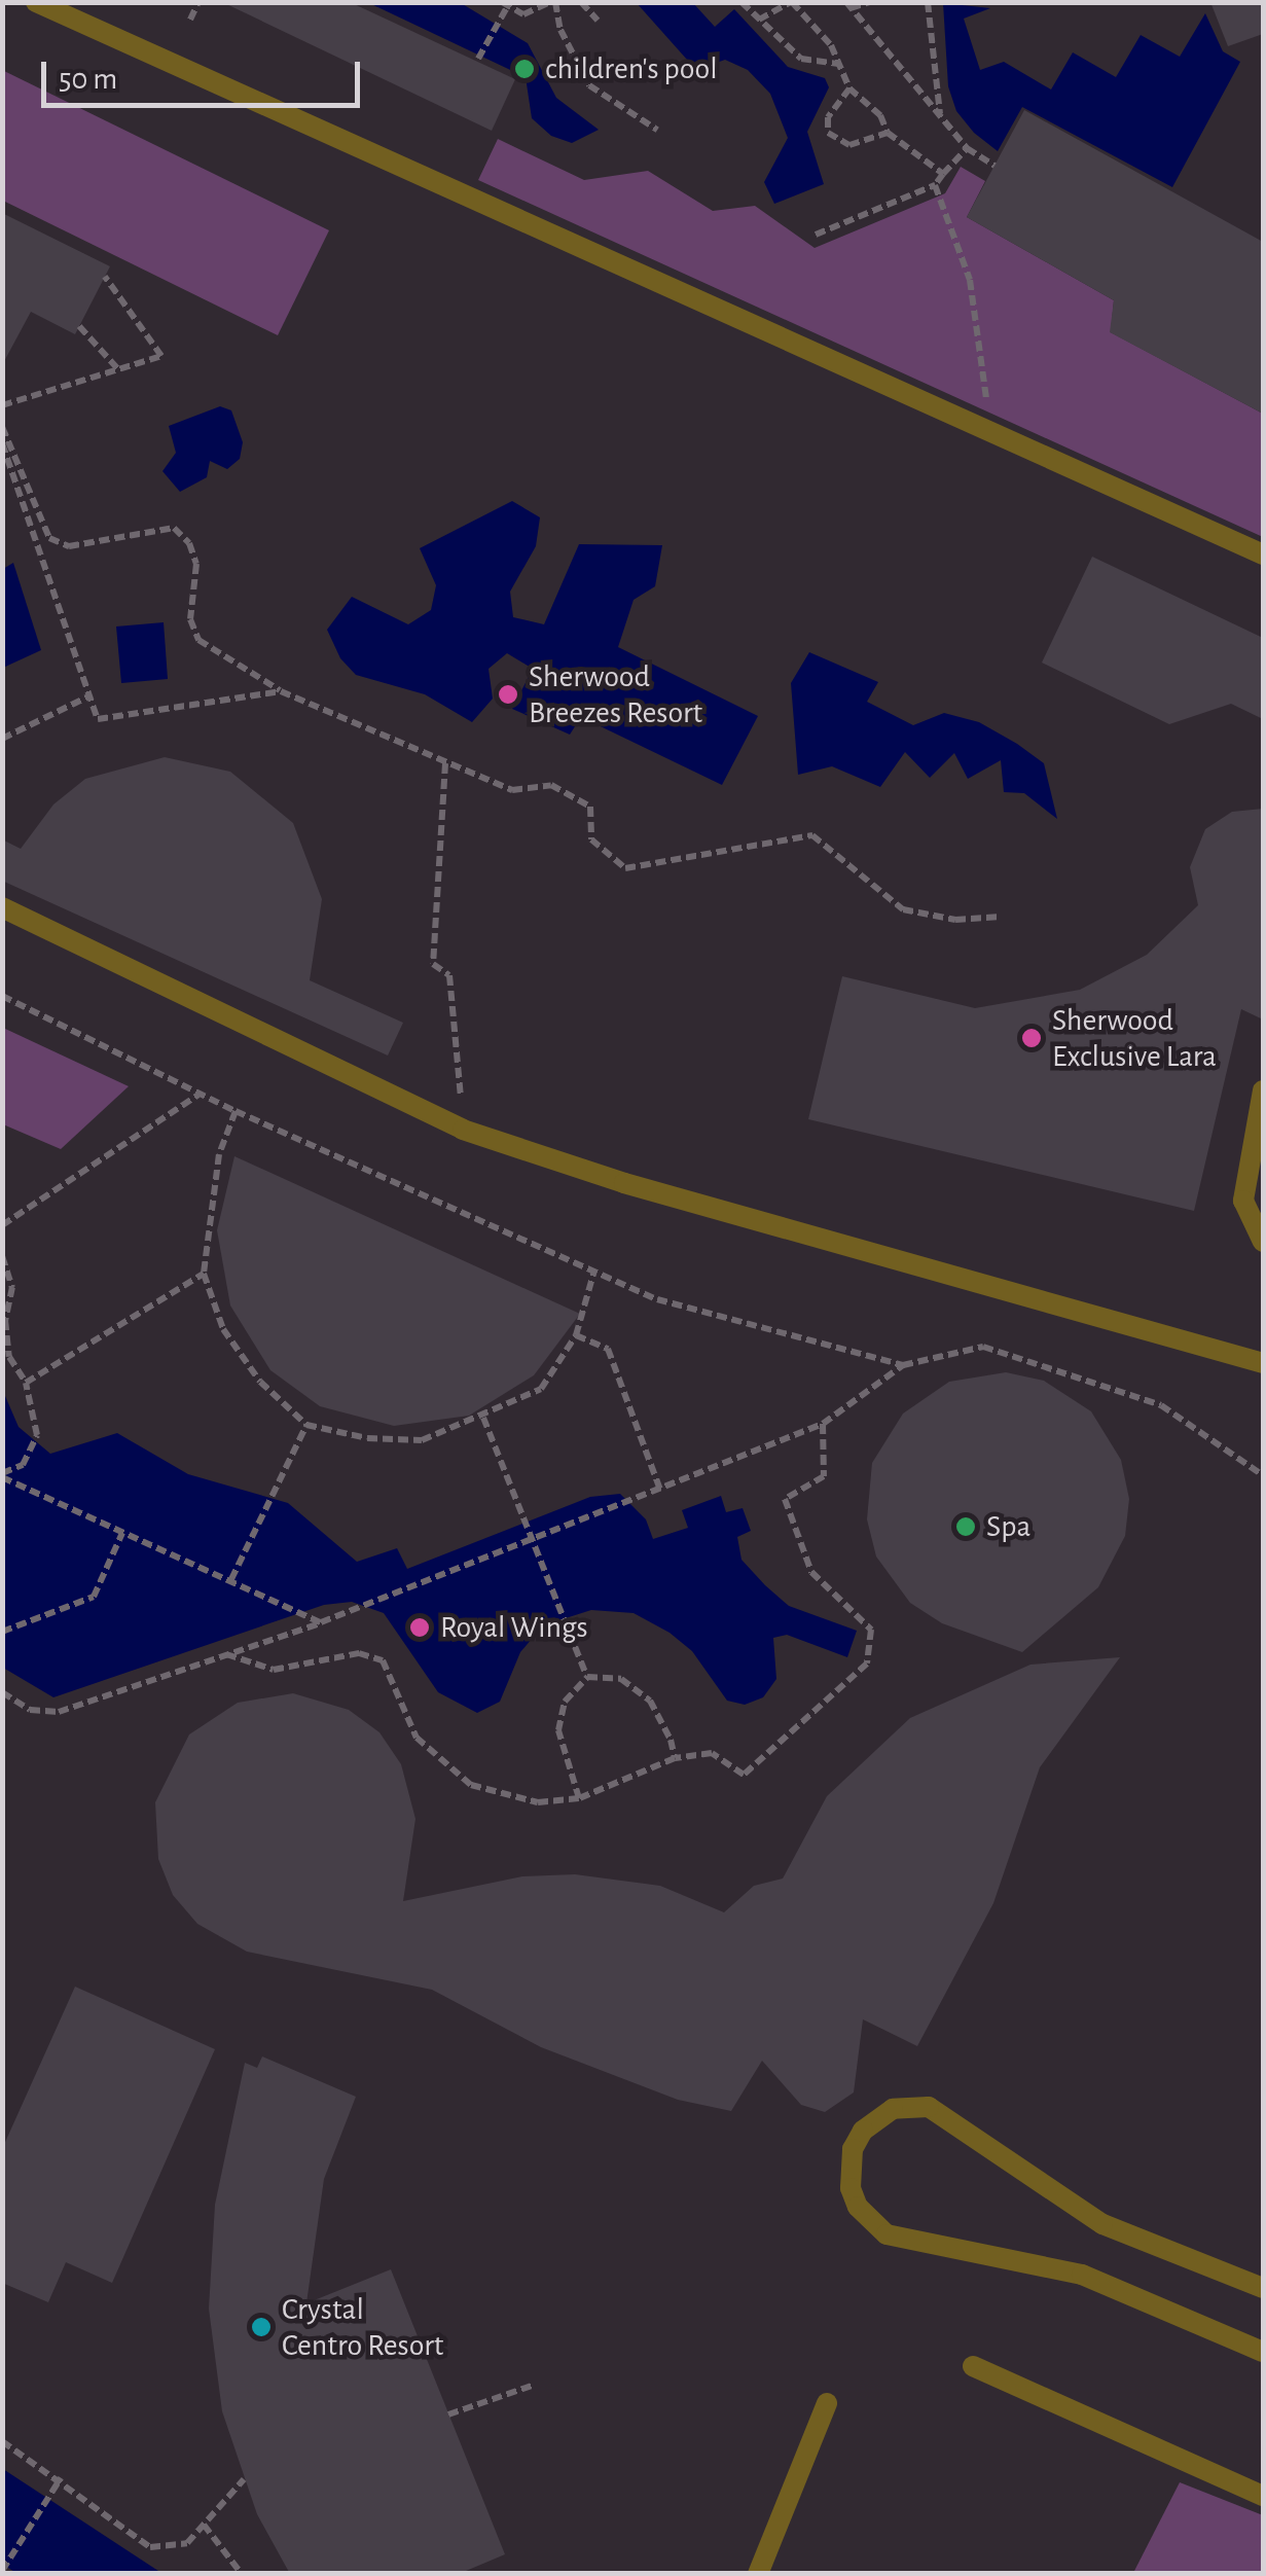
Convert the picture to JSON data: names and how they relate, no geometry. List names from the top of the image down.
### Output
{
  "places": [
    "children's pool",
    "Sherwood Breezes Resort",
    "Sherwood Exclusive Lara",
    "Spa",
    "Royal Wings",
    "Crystal Centro Resort"
  ],
  "scale_bar": "50 m"
}
